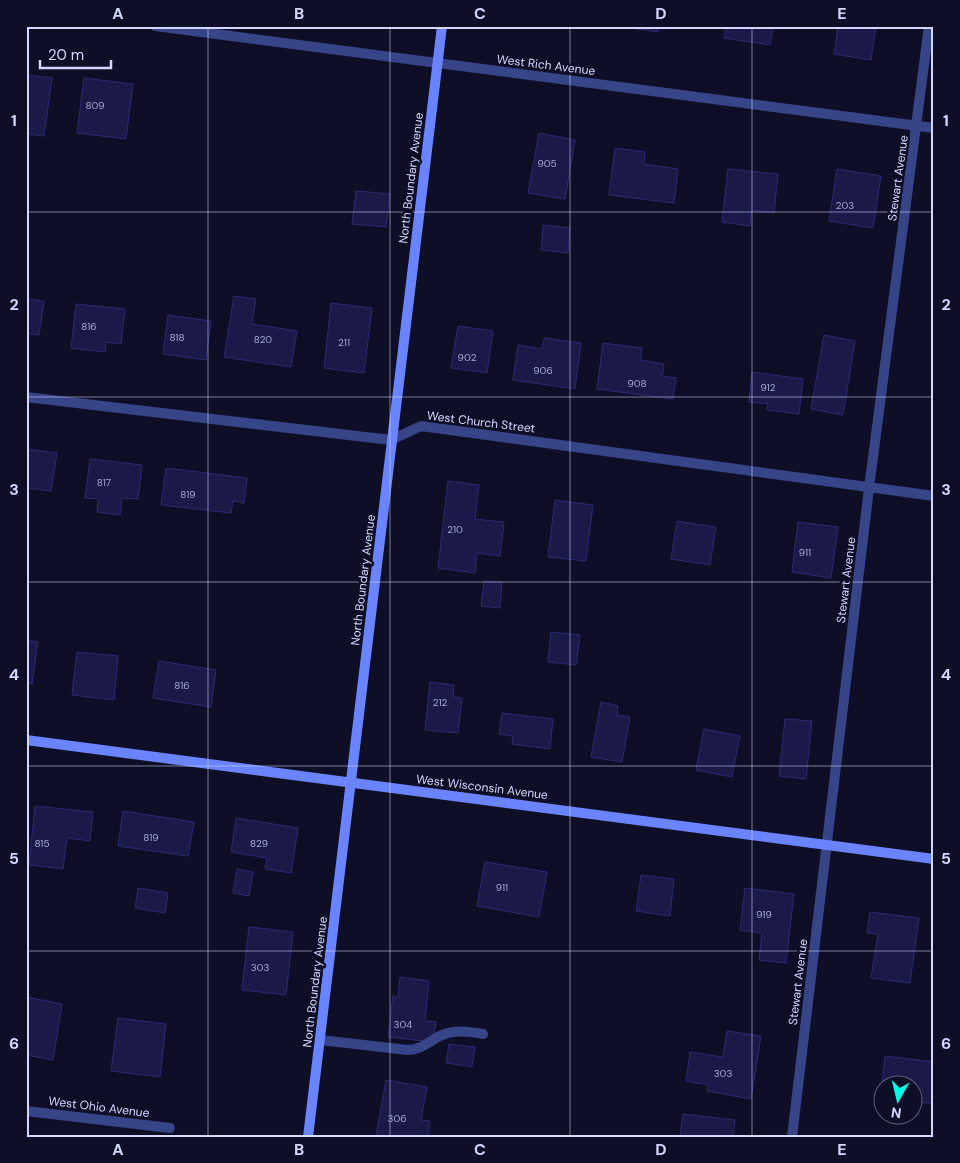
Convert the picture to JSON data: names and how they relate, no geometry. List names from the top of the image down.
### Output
{
  "streets": {
    "street": [
      "West Rich Avenue",
      "North Boundary Avenue",
      "Stewart Avenue",
      "West Church Street",
      "West Wisconsin Avenue",
      "West Ohio Avenue"
    ]
  },
  "crossings": [
    ["West Rich Avenue", "North Boundary Avenue"],
    ["West Rich Avenue", "Stewart Avenue"],
    ["North Boundary Avenue", "West Church Street"],
    ["North Boundary Avenue", "West Wisconsin Avenue"],
    ["Stewart Avenue", "West Church Street"],
    ["Stewart Avenue", "West Wisconsin Avenue"]
  ],
  "house_numbers": [
    "809",
    "905",
    "203",
    "816",
    "818",
    "820",
    "211",
    "902",
    "906",
    "908",
    "912",
    "817",
    "819",
    "210",
    "911",
    "816",
    "212",
    "819",
    "815",
    "829",
    "911",
    "919",
    "303",
    "304",
    "303",
    "306"
  ],
  "scale_bar": "20 m",
  "north": "bottom",
  "grid": {
    "columns": [
      "A",
      "B",
      "C",
      "D",
      "E"
    ],
    "rows": [
      "1",
      "2",
      "3",
      "4",
      "5",
      "6"
    ]
  }
}
